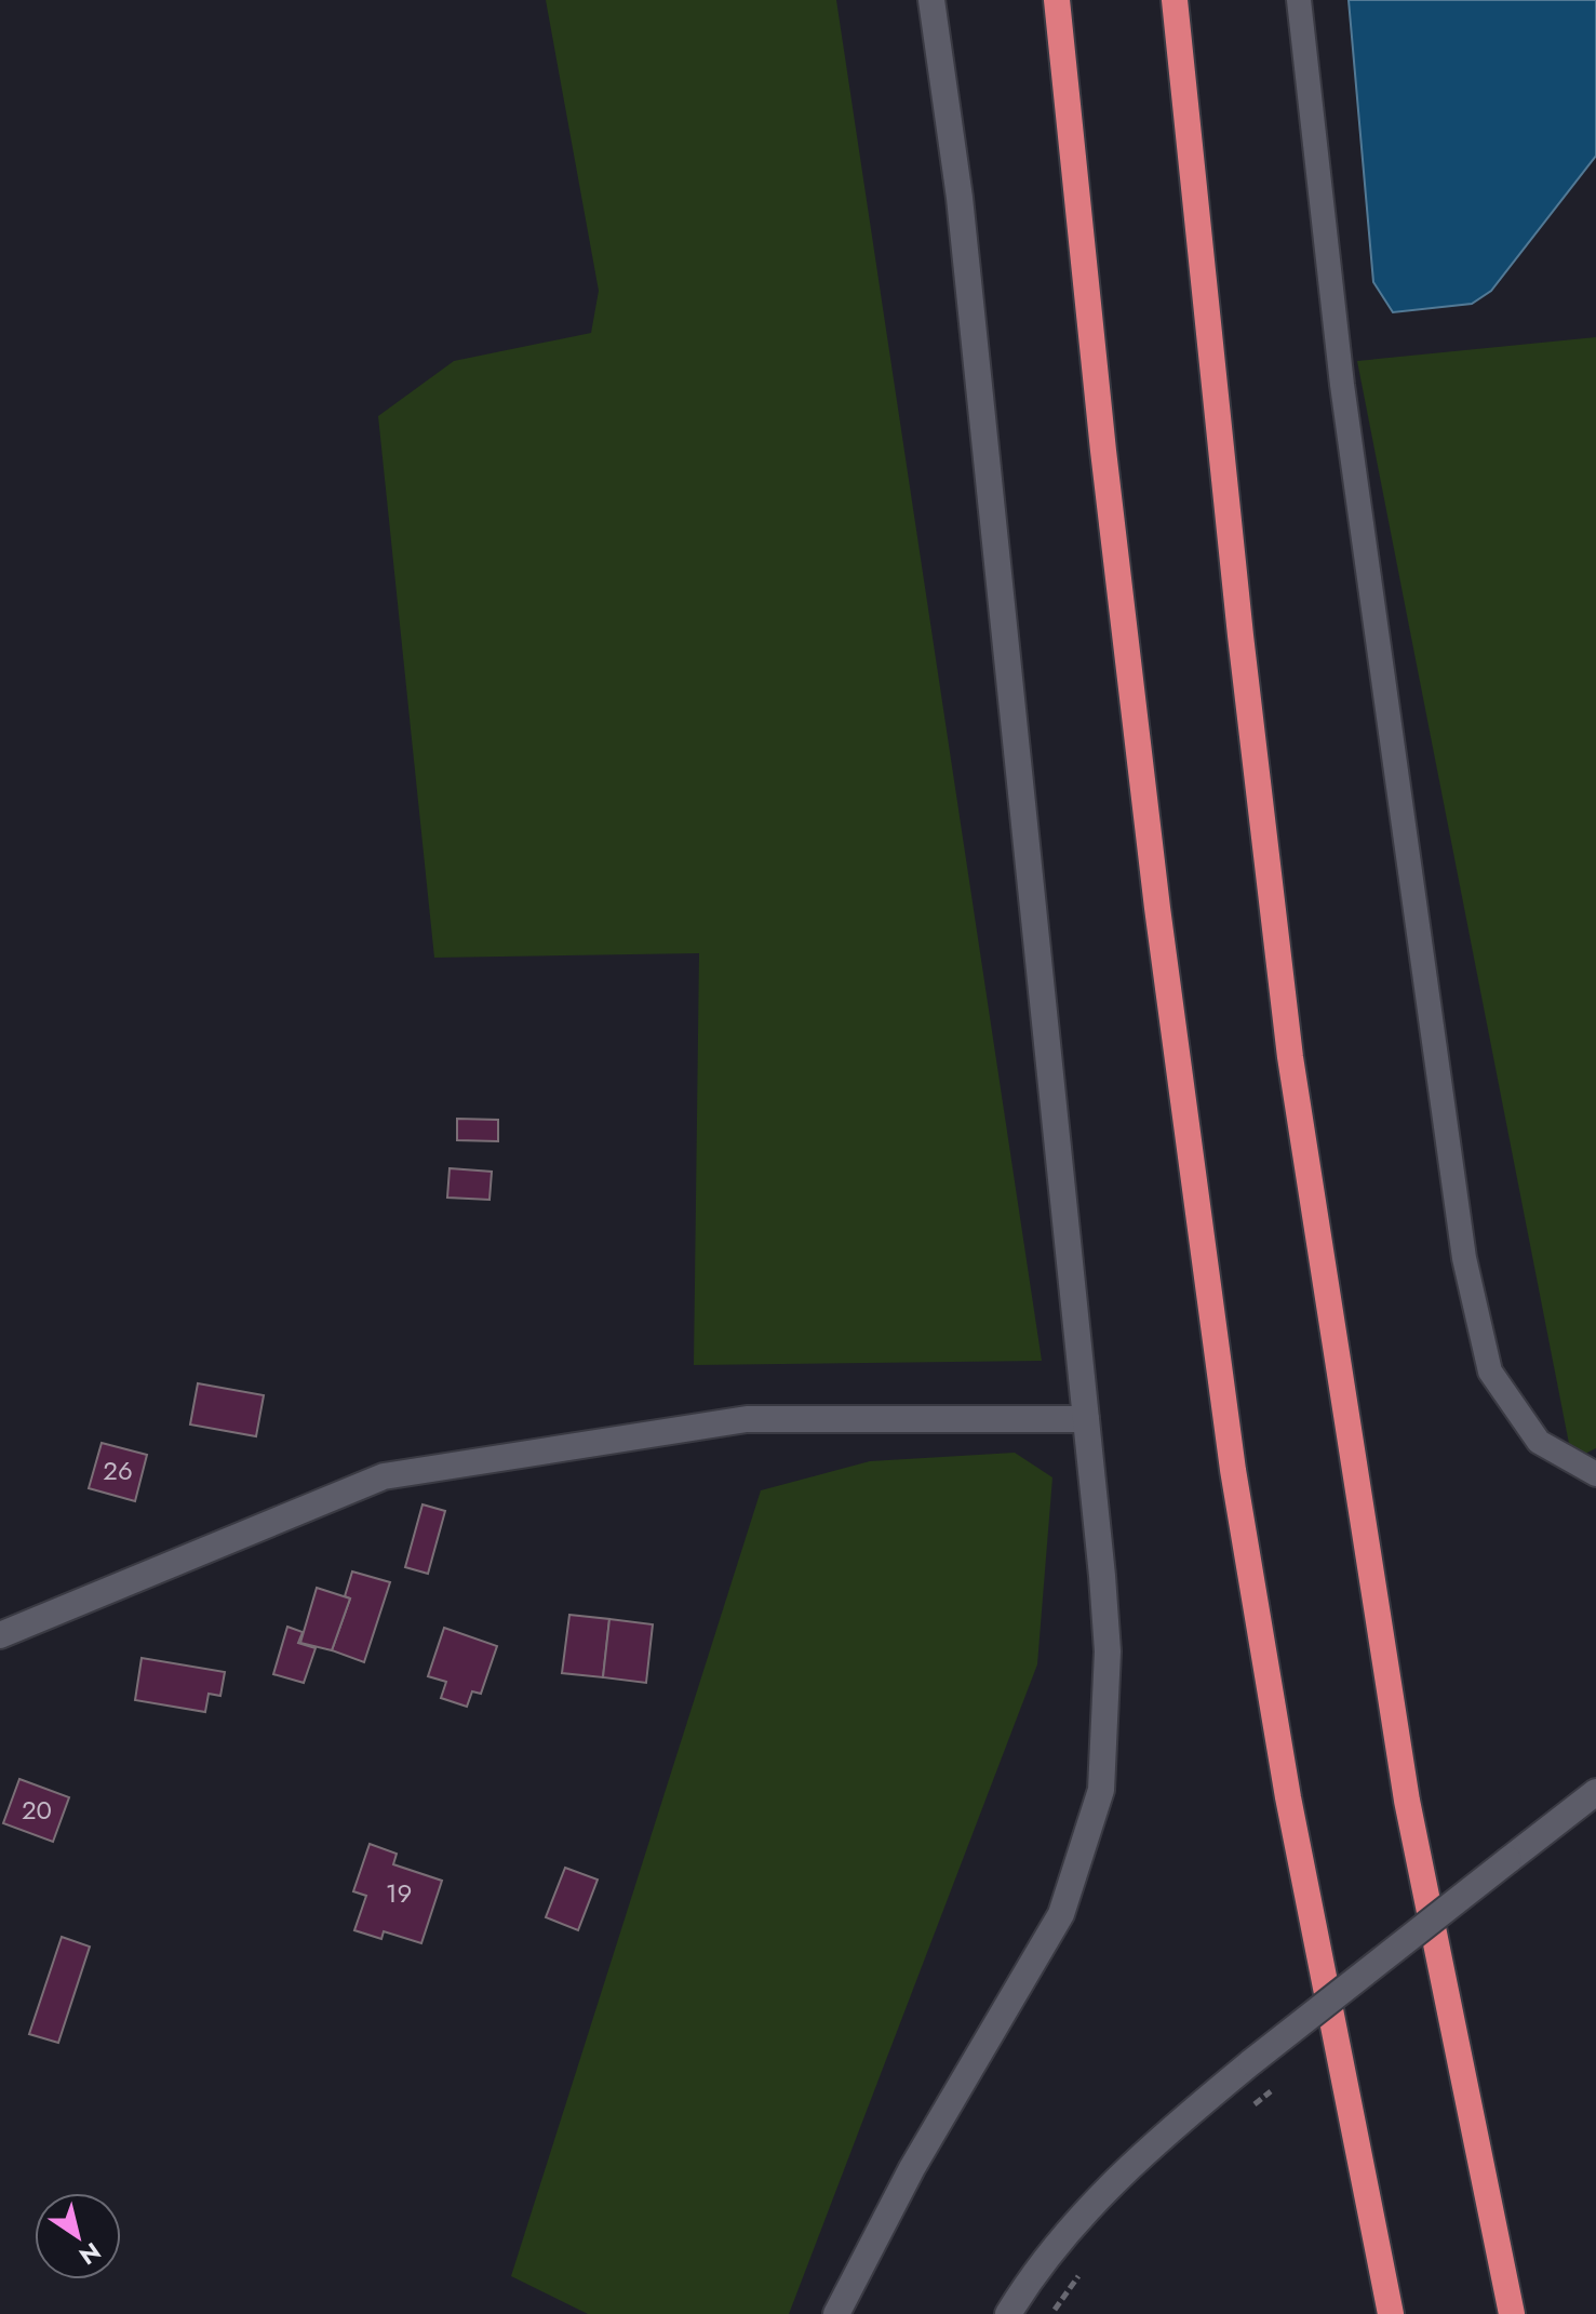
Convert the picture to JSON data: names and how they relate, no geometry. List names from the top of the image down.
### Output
{
  "house_numbers": ["26", "20", "19"],
  "north": "bottom right"
}
